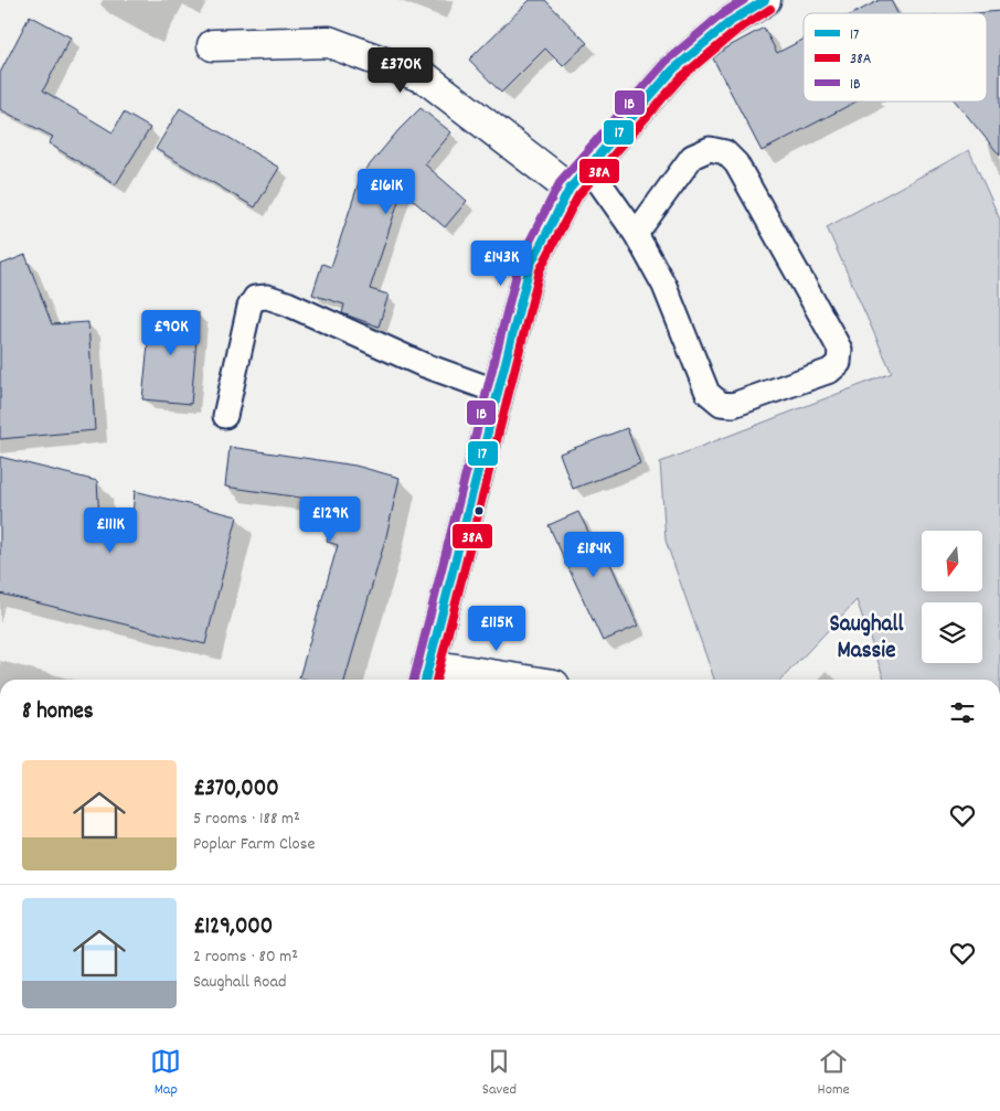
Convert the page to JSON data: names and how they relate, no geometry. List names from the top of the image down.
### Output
{
  "districts": ["Saughall Massie"],
  "lines": ["transit line 17", "transit line 1B", "transit line 38A"],
  "legend": ["17", "38A", "1B"],
  "north": "bottom",
  "page": {
    "price": [
      "£370K",
      "£161K",
      "£143K",
      "£90K",
      "£129K",
      "£111K",
      "£184K",
      "£115K"
    ],
    "heading": "8 homes",
    "list": [
      {
        "name": "£370,000",
        "note": "5 rooms · 188 m² · Poplar Farm Close"
      },
      {
        "name": "£129,000",
        "note": "2 rooms · 80 m² · Saughall Road"
      }
    ],
    "tabs": ["Map", "Saved", "Home"]
  }
}
